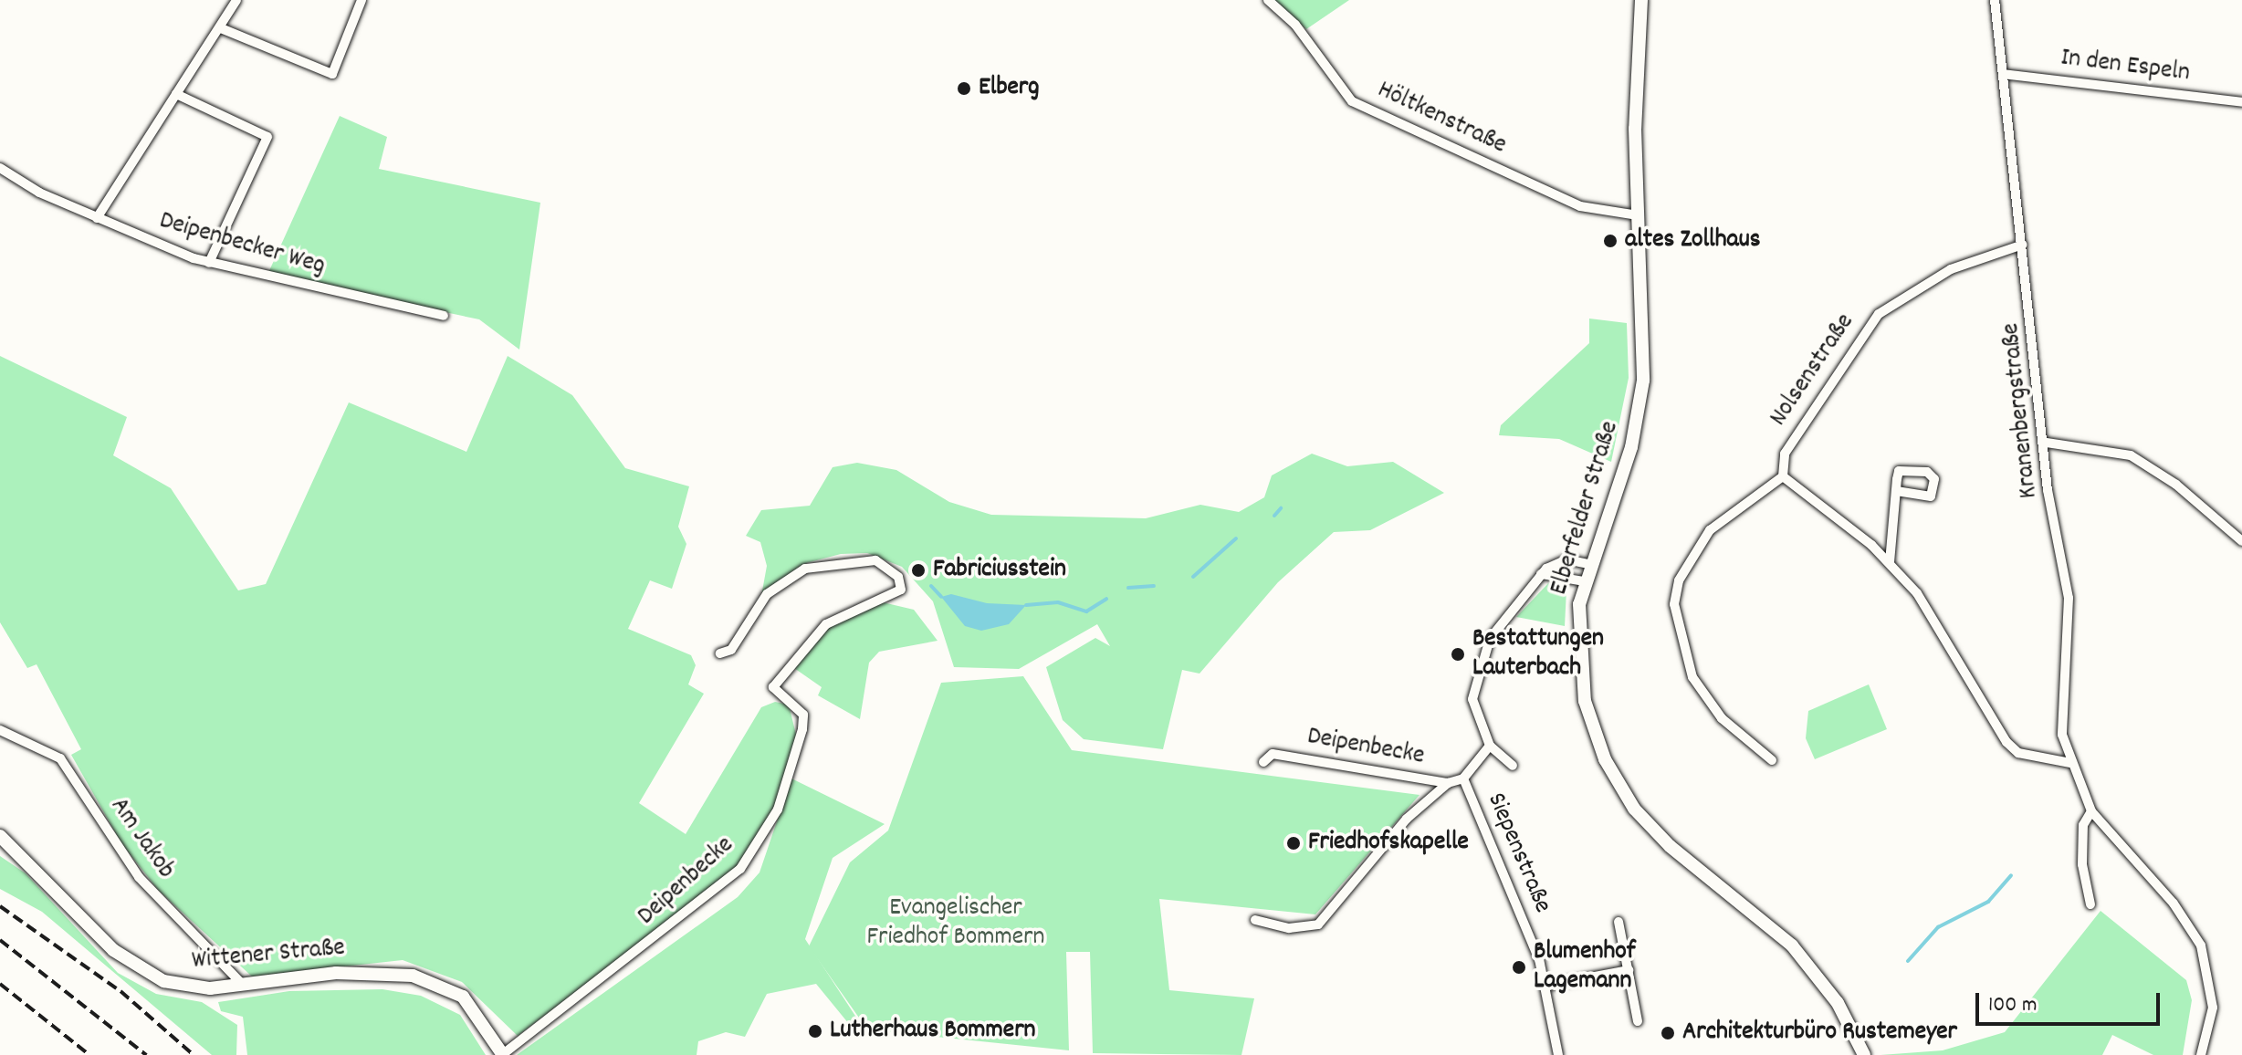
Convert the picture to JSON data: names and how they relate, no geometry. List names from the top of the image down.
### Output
{
  "streets": {
    "main road": ["Elberfelder Straße", "Wittener Straße"],
    "street": [
      "In den Espeln",
      "Höltkenstraße",
      "Deipenbecker Weg",
      "Nolsenstraße",
      "Kranenbergstraße",
      "Deipenbecke",
      "Am Jakob",
      "Siepenstraße"
    ]
  },
  "crossings": [
    ["In den Espeln", "Kranenbergstraße"],
    ["Höltkenstraße", "Elberfelder Straße"],
    ["Nolsenstraße", "Kranenbergstraße"],
    ["Elberfelder Straße", "Siepenstraße"],
    ["Deipenbecke", "Siepenstraße"],
    ["Deipenbecke", "Wittener Straße"],
    ["Am Jakob", "Wittener Straße"]
  ],
  "parks": ["Evangelischer Friedhof Bommern"],
  "places": [
    "Elberg",
    "altes Zollhaus",
    "Fabriciusstein",
    "Bestattungen Lauterbach",
    "Friedhofskapelle",
    "Blumenhof Lagemann",
    "Lutherhaus Bommern",
    "Architekturbüro Rustemeyer"
  ],
  "scale_bar": "100 m"
}
